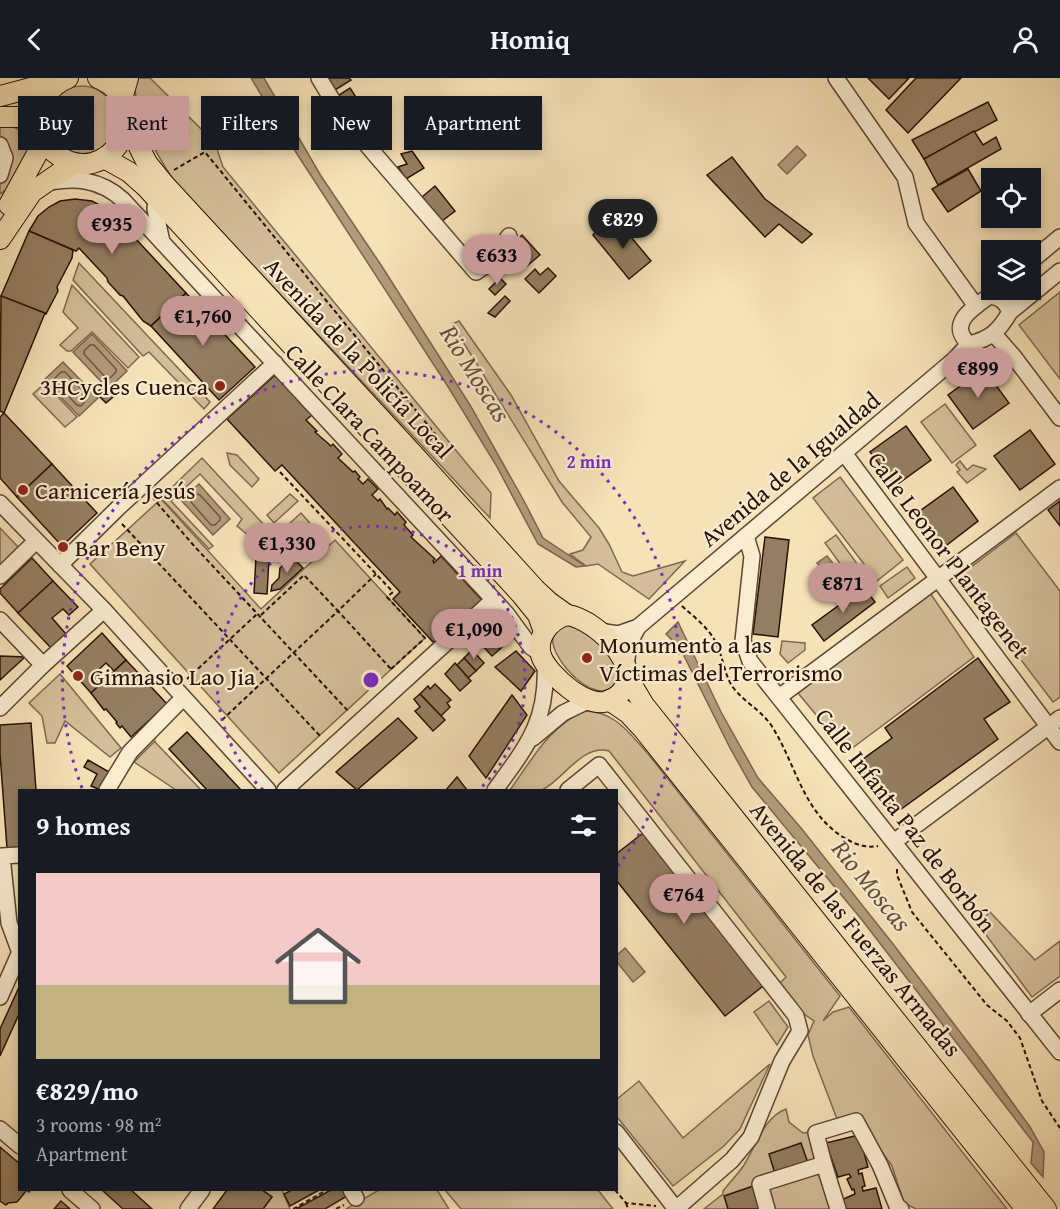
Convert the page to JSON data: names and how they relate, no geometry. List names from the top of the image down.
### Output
{
  "streets": {
    "main road": ["Avenida de la Policía Local", "Avenida de las Fuerzas Armadas"],
    "street": [
      "Calle Clara Campoamor",
      "Avenida de la Igualdad",
      "Calle Leonor Plantagenet",
      "Calle Infanta Paz de Borbón"
    ]
  },
  "crossings": [
    ["Avenida de la Policía Local", "Calle Clara Campoamor"],
    ["Avenida de la Policía Local", "Avenida de la Igualdad"],
    ["Avenida de la Policía Local", "Avenida de las Fuerzas Armadas"],
    ["Calle Clara Campoamor", "Avenida de la Igualdad"],
    ["Calle Clara Campoamor", "Avenida de las Fuerzas Armadas"],
    ["Avenida de la Igualdad", "Calle Leonor Plantagenet"],
    ["Avenida de la Igualdad", "Calle Infanta Paz de Borbón"],
    ["Avenida de la Igualdad", "Avenida de las Fuerzas Armadas"]
  ],
  "water": ["Rio Moscas"],
  "places": [
    "3HCycles Cuenca",
    "Carnicería Jesús",
    "Bar Beny",
    "Monumento a las Víctimas del Terrorismo",
    "Gimnasio Lao Jia"
  ],
  "page": {
    "header": "Homiq",
    "chip": [
      "Buy",
      "Rent",
      "Filters",
      "New",
      "Apartment"
    ],
    "price": [
      "€829",
      "€935",
      "€633",
      "€1,760",
      "€899",
      "€1,330",
      "€871",
      "€1,090",
      "€764"
    ],
    "heading": "9 homes",
    "list": [
      {
        "name": "€829/mo",
        "note": "3 rooms · 98 m² · Apartment"
      }
    ]
  },
  "rings": ["2 min", "1 min"]
}
